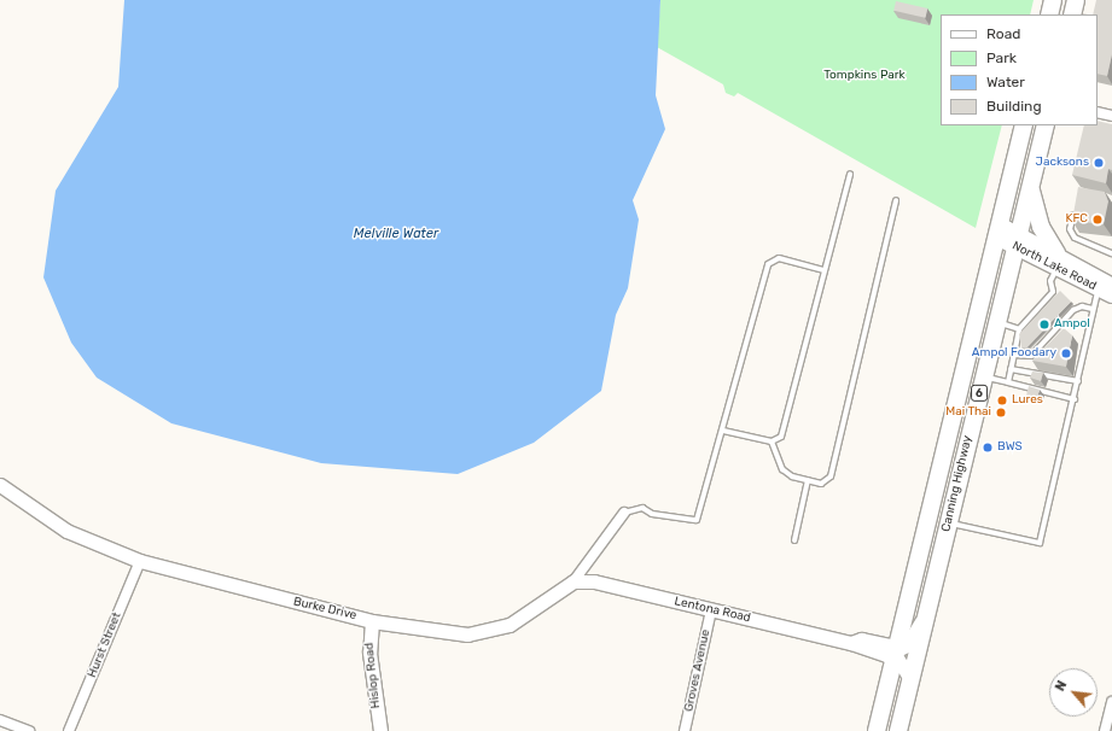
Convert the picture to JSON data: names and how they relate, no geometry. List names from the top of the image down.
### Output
{
  "streets": {
    "highway": ["6", "Canning Highway"],
    "main road": ["North Lake Road"],
    "street": [
      "Burke Drive",
      "Lentona Road",
      "Hurst Street",
      "Groves Avenue",
      "Hislop Road"
    ]
  },
  "crossings": [
    ["North Lake Road", "Canning Highway"],
    ["Canning Highway", "Lentona Road"],
    ["Burke Drive", "Lentona Road"],
    ["Burke Drive", "Hurst Street"],
    ["Burke Drive", "Hislop Road"],
    ["Lentona Road", "Groves Avenue"]
  ],
  "water": ["Melville Water"],
  "parks": ["Tompkins Park"],
  "places": [
    "Jacksons",
    "KFC",
    "Ampol",
    "Ampol Foodary",
    "Lures",
    "Mai Thai",
    "BWS"
  ],
  "legend": [
    "Road",
    "Park",
    "Water",
    "Building"
  ],
  "north": "top left"
}
